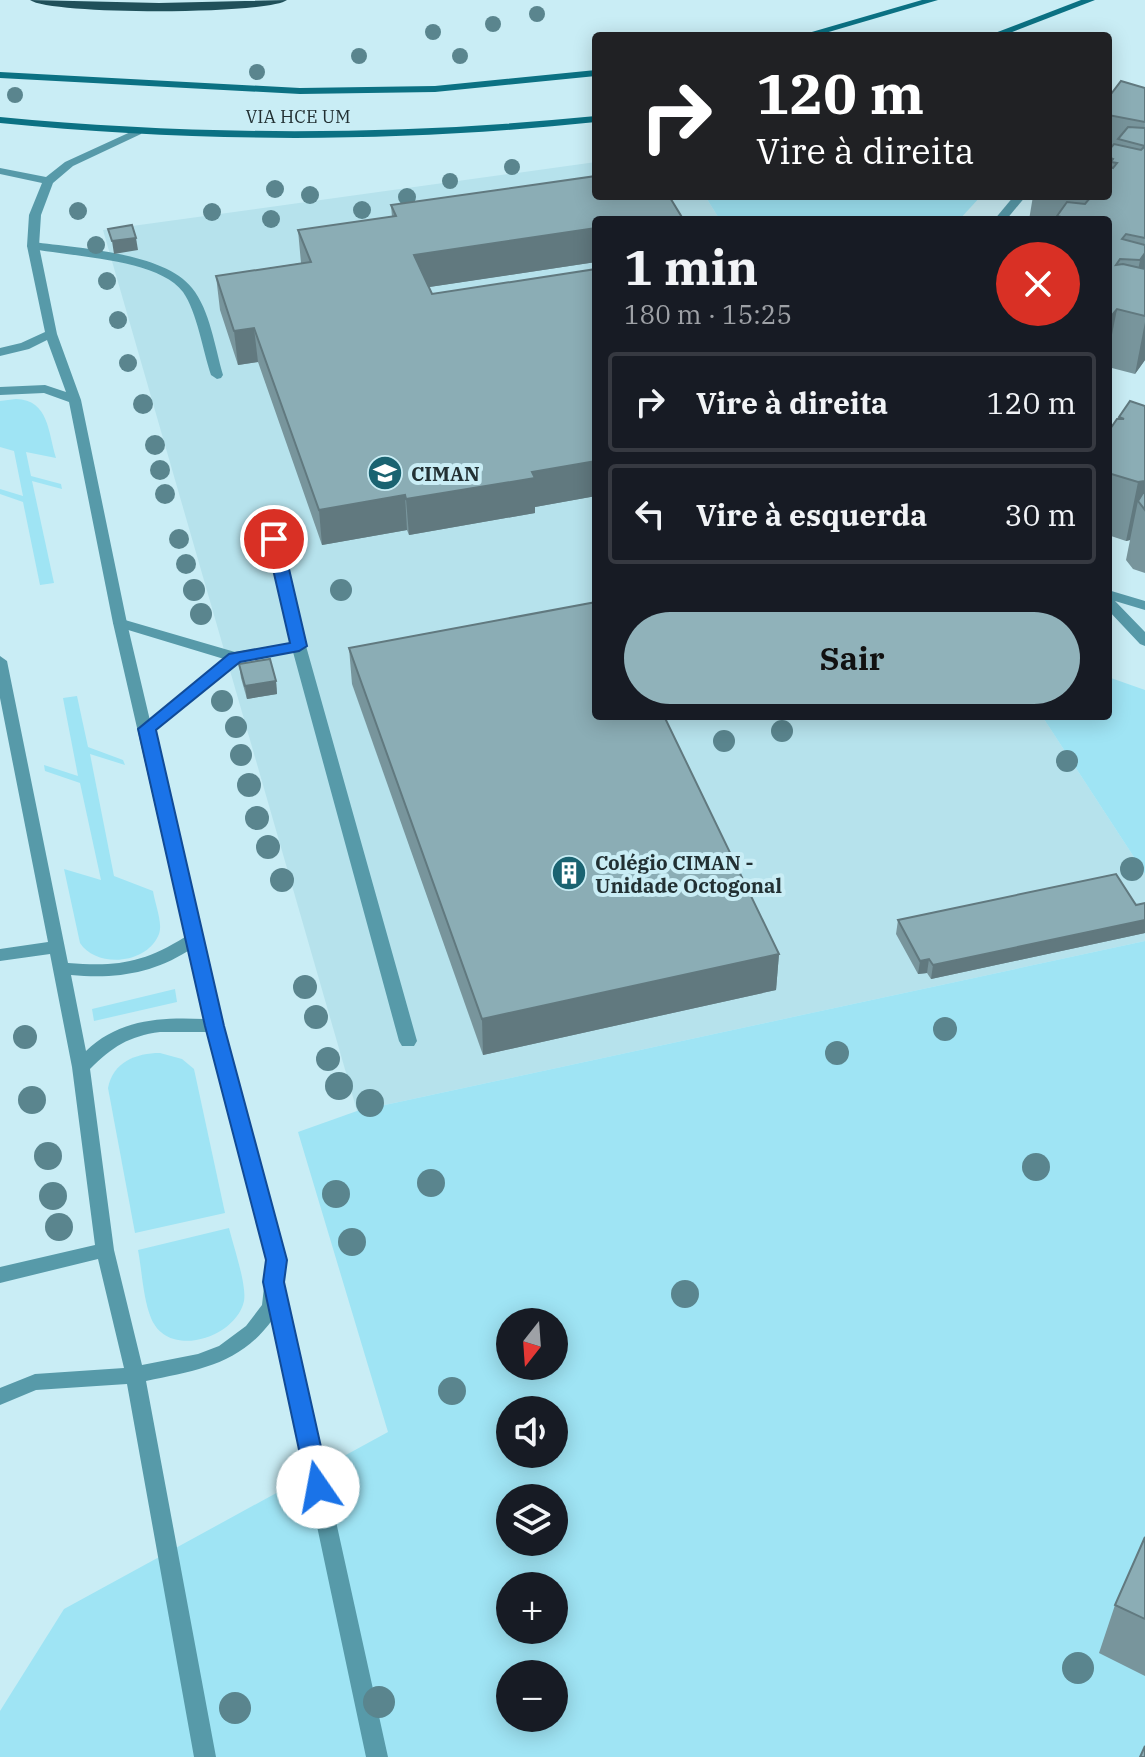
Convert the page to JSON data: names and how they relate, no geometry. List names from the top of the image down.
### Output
{
  "streets": {
    "main road": ["VIA HCE UM"]
  },
  "places": {
    "school or university": ["CIMAN"],
    "building": ["Colégio CIMAN - Unidade Octogonal"]
  },
  "north": "bottom",
  "page": {
    "turn": ["120 m", "Vire à direita"],
    "heading": ["1 min", "180 m · 15:25"],
    "list": [
      {
        "name": "Vire à direita",
        "value": "120 m"
      },
      {
        "name": "Vire à esquerda",
        "value": "30 m"
      }
    ],
    "buttons": "Sair",
    "map_buttons": ["+", "−"]
  }
}
